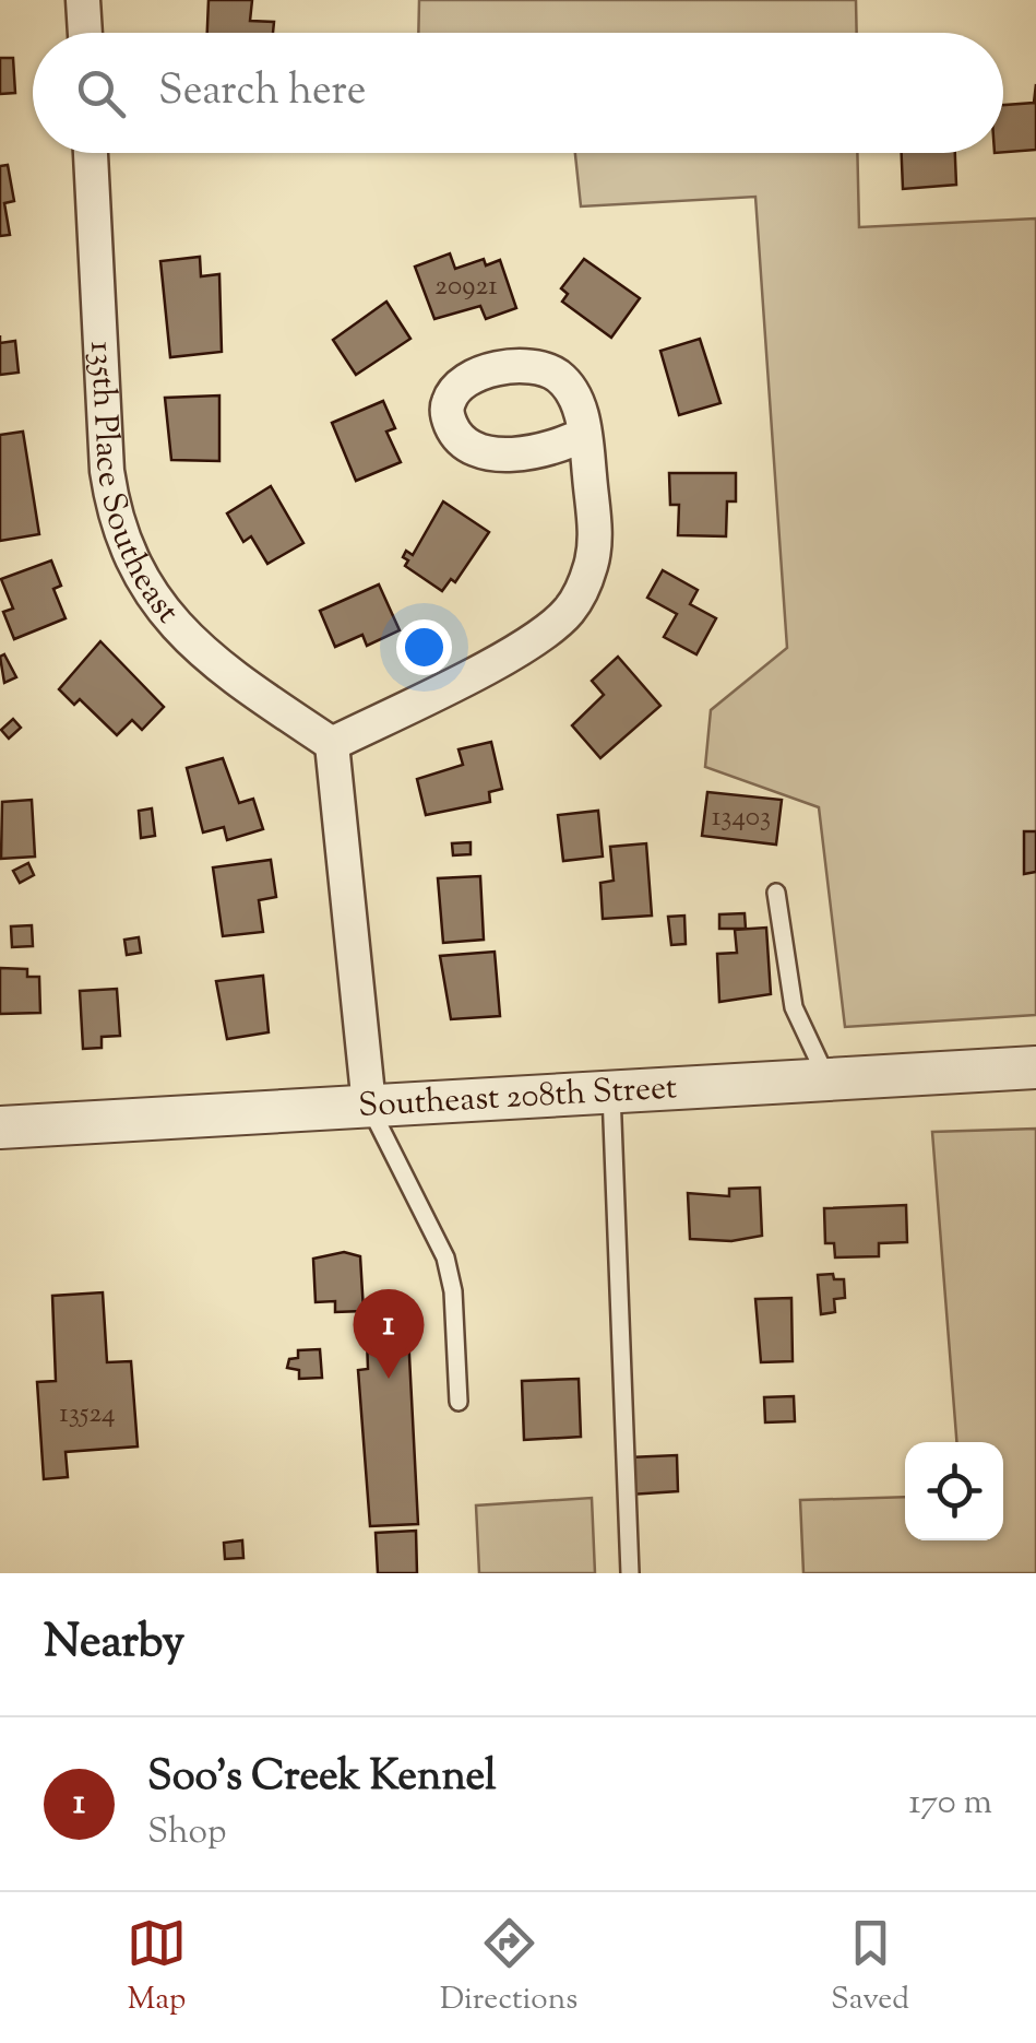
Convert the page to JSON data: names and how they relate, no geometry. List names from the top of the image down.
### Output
{
  "streets": {
    "street": ["135th Place Southeast", "Southeast 208th Street"]
  },
  "house_numbers": ["20921", "13403", "13524"],
  "page": {
    "search": "Search here",
    "pins": "1",
    "heading": "Nearby",
    "list": [
      {
        "mark": "1",
        "name": "Soo's Creek Kennel",
        "note": "Shop",
        "value": "170 m"
      }
    ],
    "nav": ["Map", "Directions", "Saved"]
  }
}
